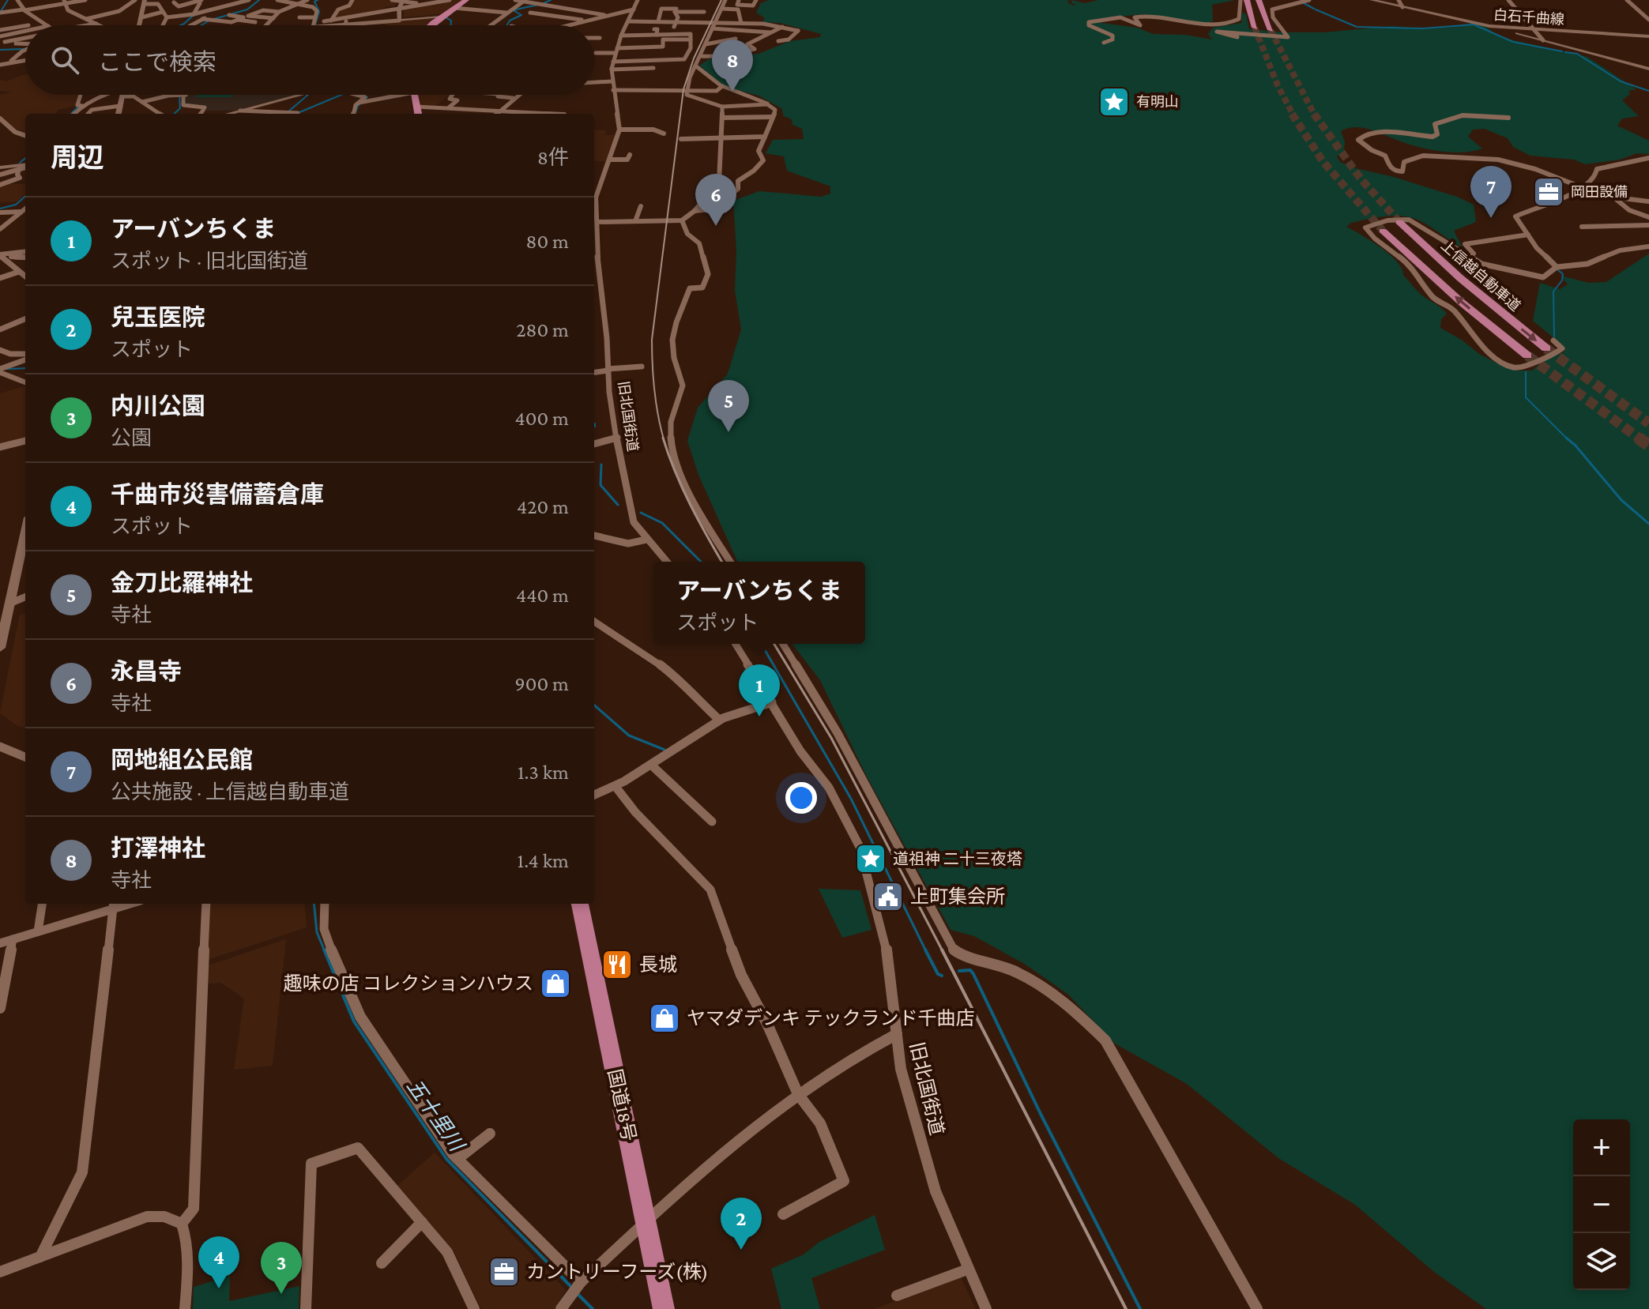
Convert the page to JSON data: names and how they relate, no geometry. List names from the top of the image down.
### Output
{
  "streets": {
    "highway": ["上信越自動車道", "国道18号"],
    "street": ["白石千曲線", "旧北国街道"]
  },
  "water": ["五十里川"],
  "places": {
    "place": ["有明山", "道祖神 二十三夜塔"],
    "office": ["岡田設備", "カントリーフーズ(株)"],
    "public building": ["上町集会所"],
    "restaurant": ["長城"],
    "shop": ["趣味の店 コレクションハウス", "ヤマダデンキ テックランド千曲店"]
  },
  "page": {
    "search": "ここで検索",
    "pins": [
      "8",
      "7",
      "6",
      "5",
      "1",
      "2",
      "4",
      "3"
    ],
    "heading": ["周辺", "8件"],
    "list": [
      {
        "mark": "1",
        "name": "アーバンちくま",
        "note": "スポット · 旧北国街道",
        "value": "80 m"
      },
      {
        "mark": "2",
        "name": "兒玉医院",
        "note": "スポット",
        "value": "280 m"
      },
      {
        "mark": "3",
        "name": "内川公園",
        "note": "公園",
        "value": "400 m"
      },
      {
        "mark": "4",
        "name": "千曲市災害備蓄倉庫",
        "note": "スポット",
        "value": "420 m"
      },
      {
        "mark": "5",
        "name": "金刀比羅神社",
        "note": "寺社",
        "value": "440 m"
      },
      {
        "mark": "6",
        "name": "永昌寺",
        "note": "寺社",
        "value": "900 m"
      },
      {
        "mark": "7",
        "name": "岡地組公民館",
        "note": "公共施設 · 上信越自動車道",
        "value": "1.3 km"
      },
      {
        "mark": "8",
        "name": "打澤神社",
        "note": "寺社",
        "value": "1.4 km"
      }
    ],
    "popup": ["アーバンちくま", "スポット"],
    "map_buttons": ["+", "−"]
  }
}
